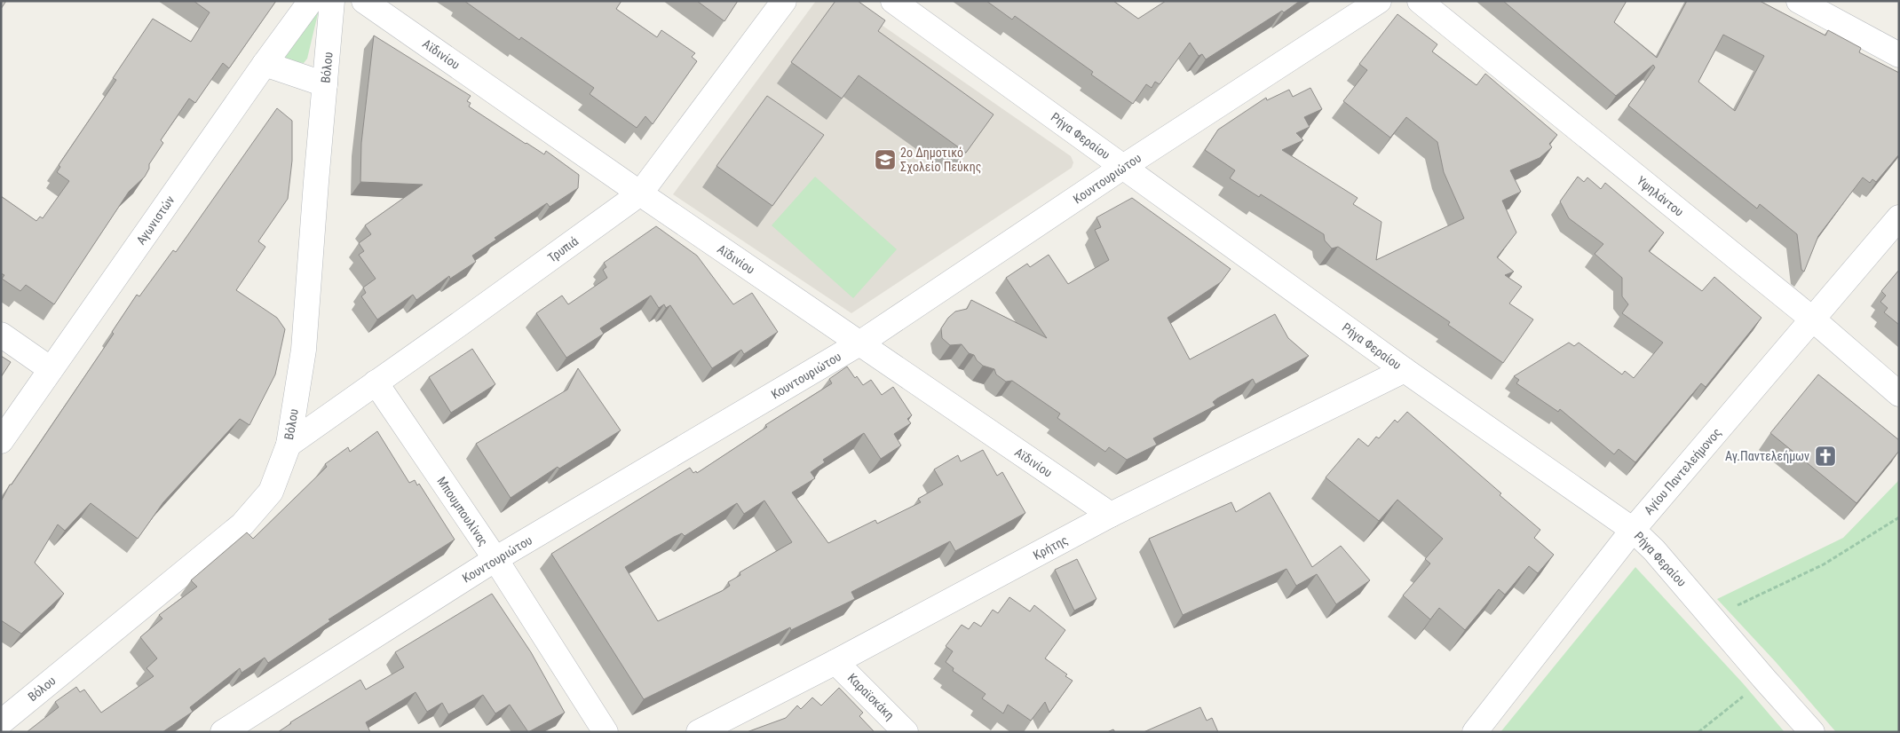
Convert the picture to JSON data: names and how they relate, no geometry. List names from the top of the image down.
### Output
{
  "streets": {
    "street": [
      "Αϊδινίου",
      "Βόλου",
      "Ρήγα Φεραίου",
      "Κουντουριώτου",
      "Υψηλάντου",
      "Αγωνιστών",
      "Τρυπιά",
      "Αγίου Παντελεήμονος",
      "Μπουμπουλίνας",
      "Κρήτης",
      "Καραϊσκάκη"
    ]
  },
  "crossings": [
    ["Αϊδινίου", "Κουντουριώτου"],
    ["Αϊδινίου", "Τρυπιά"],
    ["Αϊδινίου", "Κρήτης"],
    ["Βόλου", "Τρυπιά"],
    ["Ρήγα Φεραίου", "Κουντουριώτου"],
    ["Ρήγα Φεραίου", "Αγίου Παντελεήμονος"],
    ["Ρήγα Φεραίου", "Κρήτης"],
    ["Κουντουριώτου", "Μπουμπουλίνας"],
    ["Υψηλάντου", "Αγίου Παντελεήμονος"],
    ["Τρυπιά", "Μπουμπουλίνας"],
    ["Κρήτης", "Καραϊσκάκη"]
  ],
  "places": {
    "school or university": ["2ο Δημοτικό Σχολείο Πεύκης"],
    "church": ["Αγ.Παντελεήμων"]
  }
}
